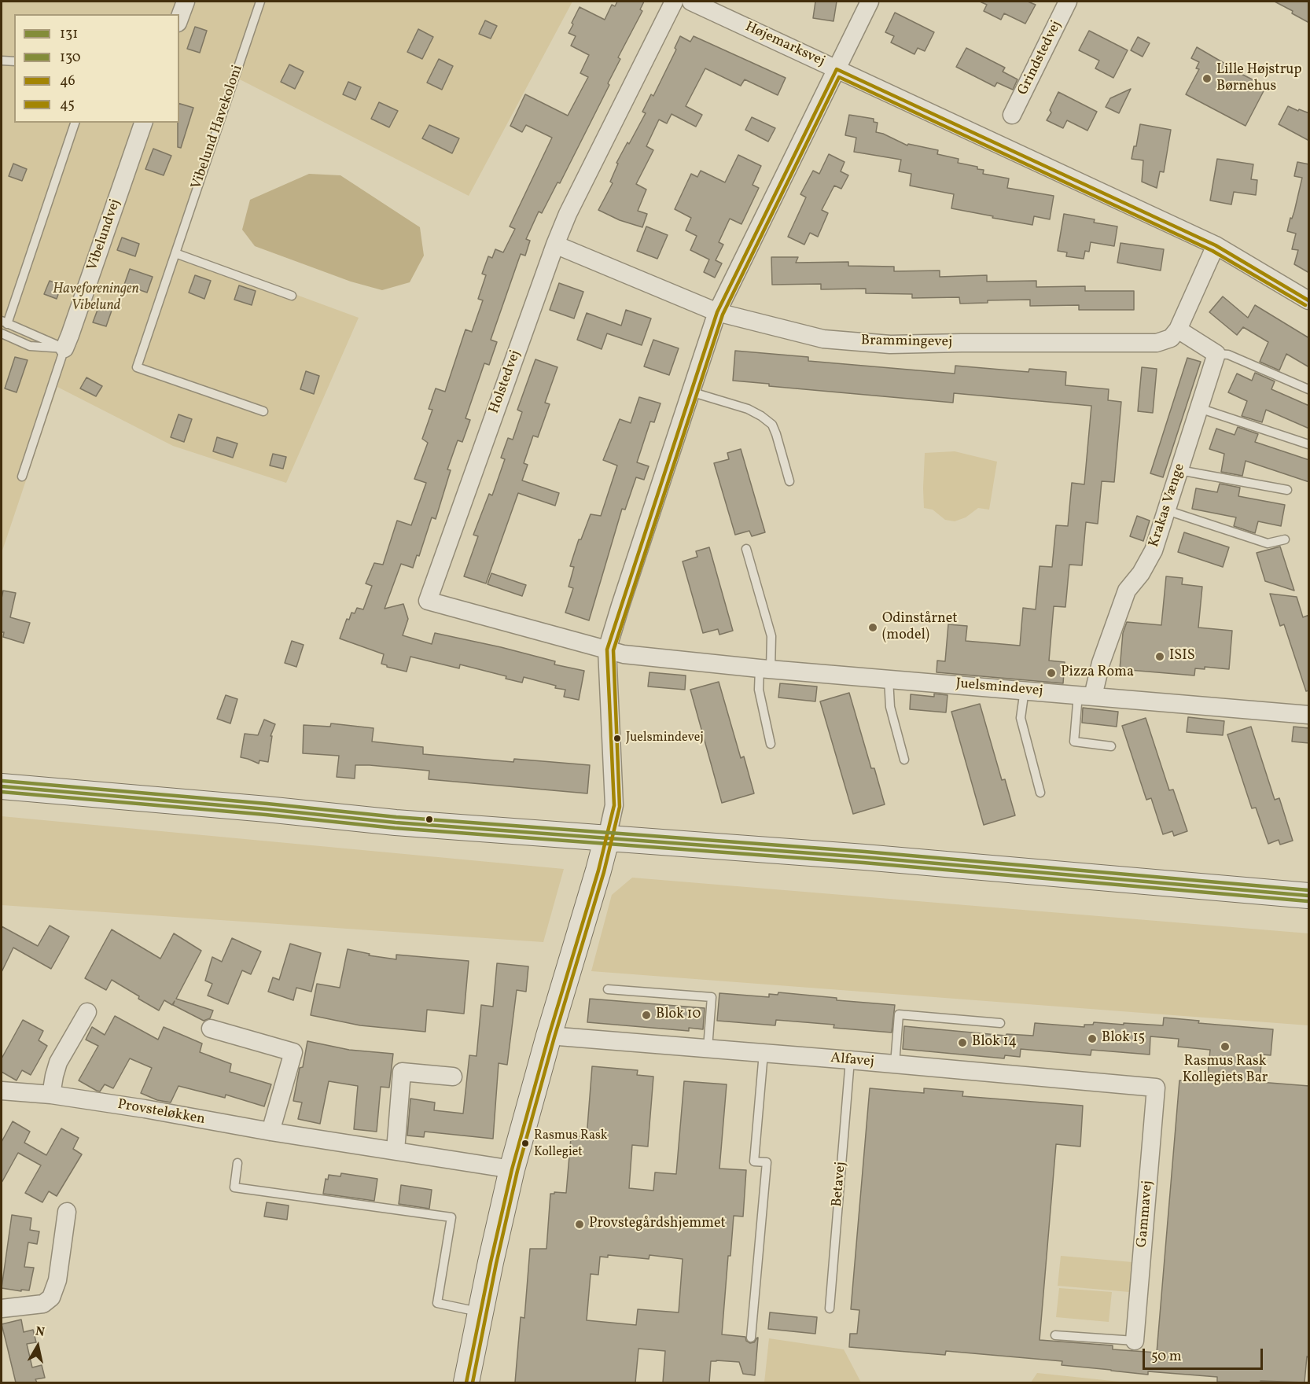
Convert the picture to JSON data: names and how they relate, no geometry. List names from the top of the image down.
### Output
{
  "streets": {
    "street": [
      "Højemarksvej",
      "Grindstedvej",
      "Vibelundvej",
      "Brammingevej",
      "Holstedvej",
      "Krakas Vænge",
      "Juelsmindevej",
      "Alfavej",
      "Provsteløkken",
      "Gammavej"
    ],
    "lane": ["Vibelund Havekoloni", "Betavej"]
  },
  "crossings": [
    ["Brammingevej", "Holstedvej"],
    ["Holstedvej", "Juelsmindevej"],
    ["Krakas Vænge", "Juelsmindevej"],
    ["Alfavej", "Betavej"],
    ["Alfavej", "Gammavej"]
  ],
  "parks": ["Haveforeningen Vibelund"],
  "places": [
    "Lille Højstrup Børnehus",
    "Odinstårnet (model)",
    "ISIS",
    "Pizza Roma",
    "Juelsmindevej",
    "Blok 10",
    "Blok 15",
    "Blok 14",
    "Rasmus Rask Kollegiets Bar",
    "Rasmus Rask Kollegiet",
    "Provstegårdshjemmet"
  ],
  "lines": [
    "transit line 46",
    "transit line 45",
    "transit line 131",
    "transit line 130"
  ],
  "legend": [
    "131",
    "130",
    "46",
    "45"
  ],
  "scale_bar": "50 m",
  "north": "top"
}
